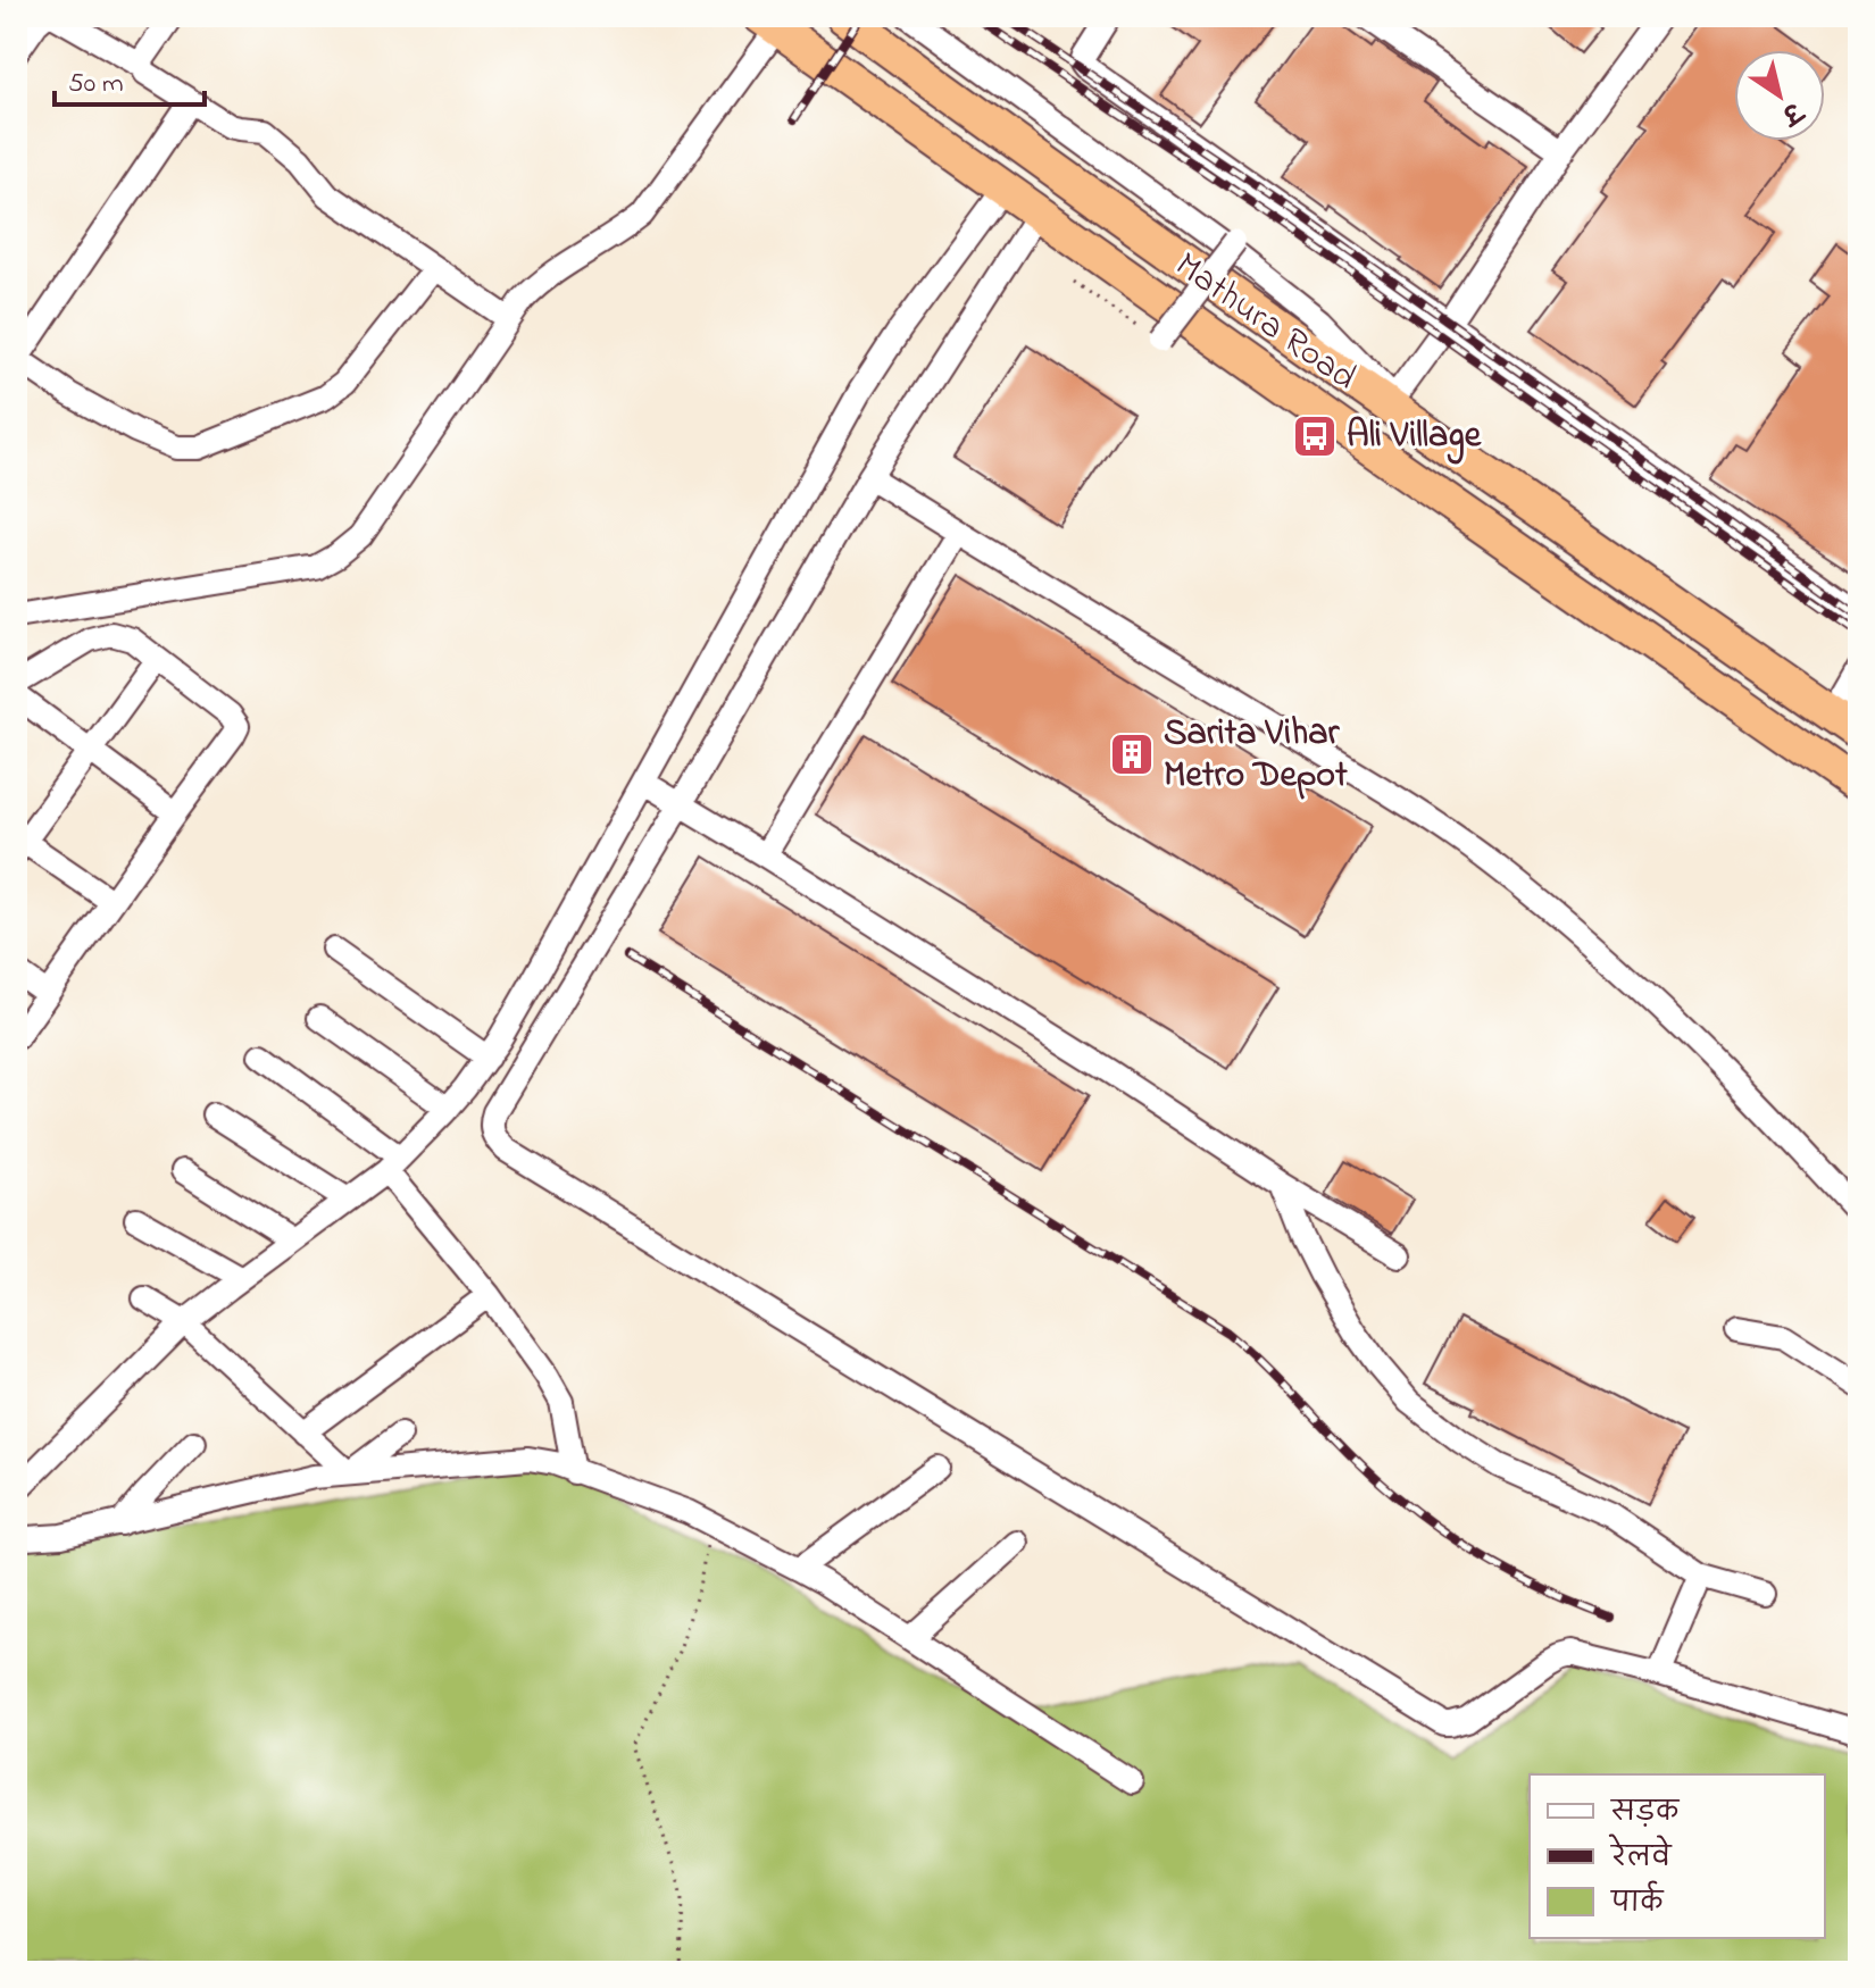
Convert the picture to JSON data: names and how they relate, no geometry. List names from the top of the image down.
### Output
{
  "streets": {
    "highway": ["Mathura Road"]
  },
  "places": {
    "bus stop": ["Ali Village"],
    "building": ["Sarita Vihar Metro Depot"]
  },
  "legend": ["सड़क", "रेलवे", "पार्क"],
  "scale_bar": "50 m",
  "north": "bottom right"
}
